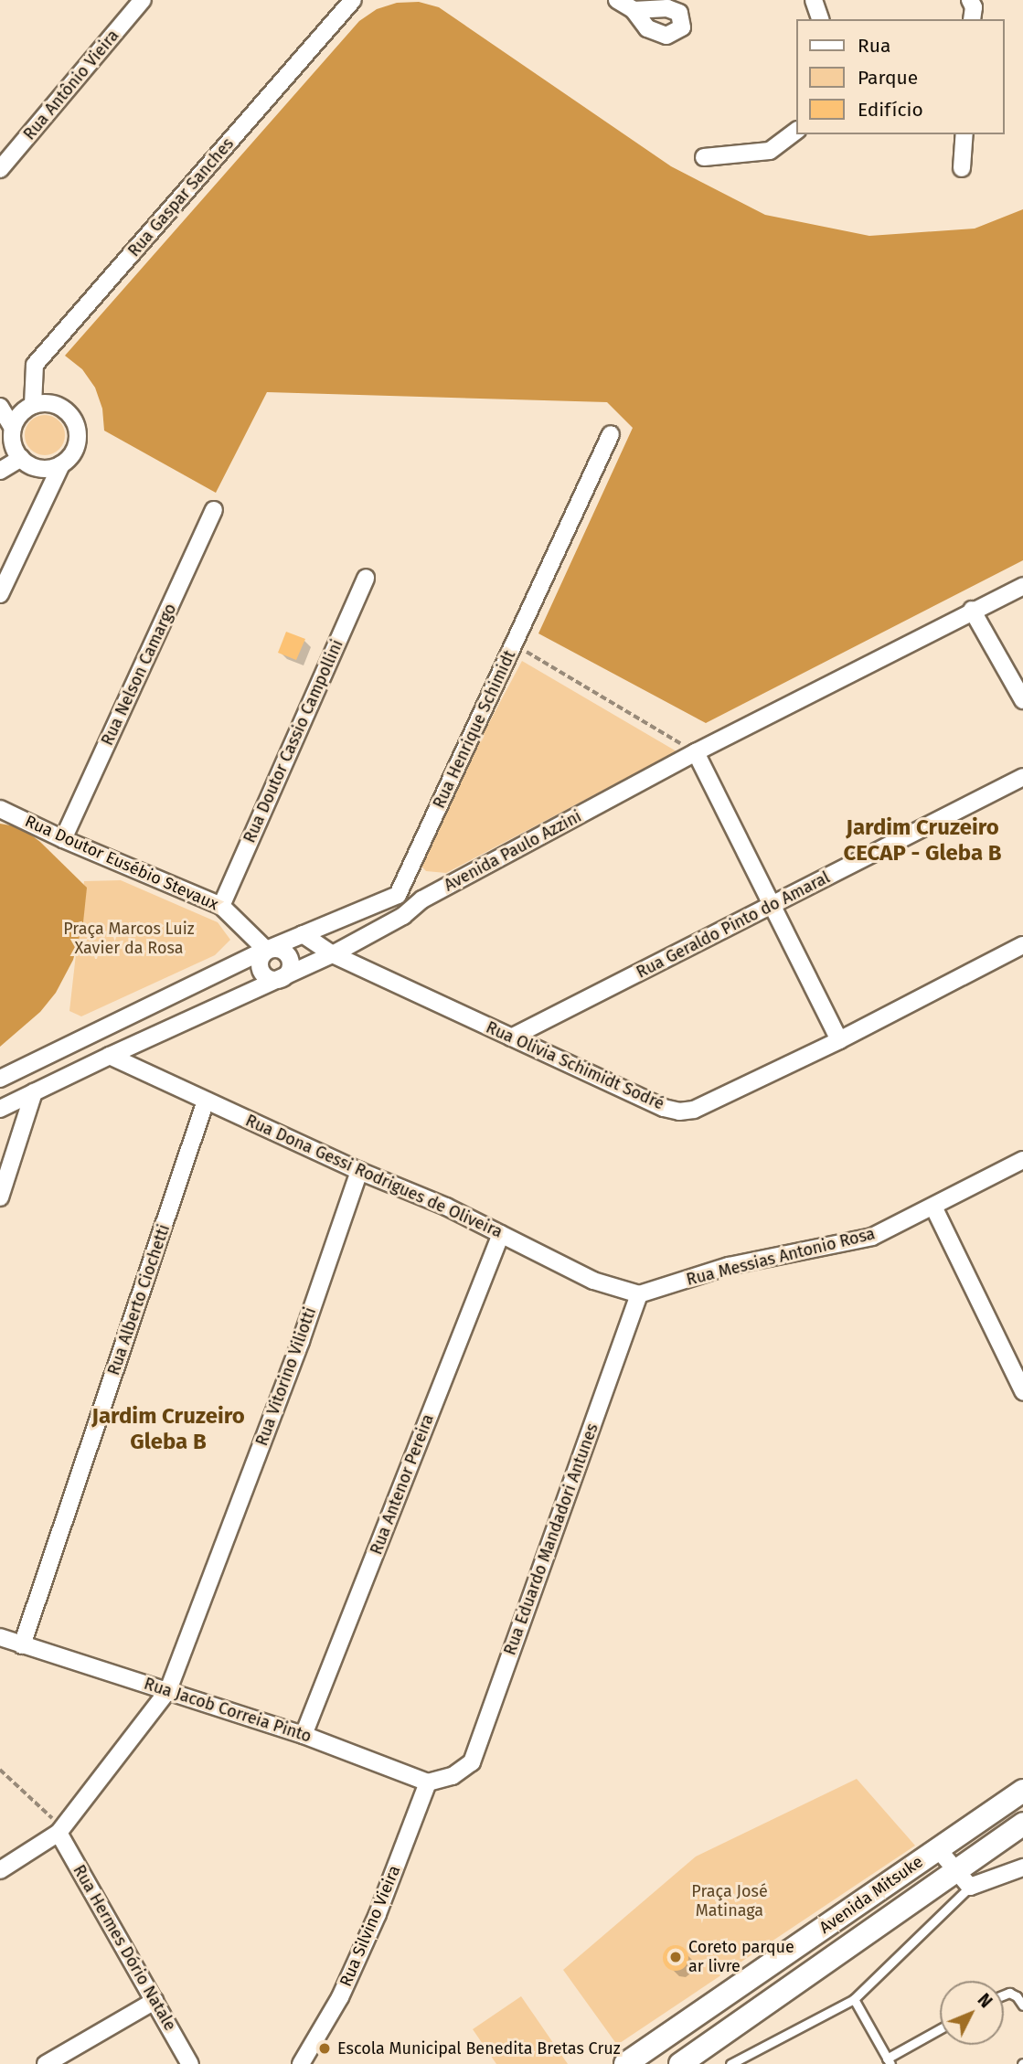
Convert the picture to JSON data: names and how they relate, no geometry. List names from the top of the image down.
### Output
{
  "streets": {
    "main road": ["Avenida Mitsuke"],
    "street": [
      "Rua Antônio Vieira",
      "Rua Gaspar Sanches",
      "Rua Nelson Camargo",
      "Rua Henrique Schimidt",
      "Rua Doutor Cassio Campollini",
      "Avenida Paulo Azzini",
      "Rua Doutor Eusébio Stevaux",
      "Rua Geraldo Pinto do Amaral",
      "Rua Olivia Schimidt Sodré",
      "Rua Dona Gessi Rodrigues de Oliveira",
      "Rua Messias Antonio Rosa",
      "Rua Alberto Ciochetti",
      "Rua Vitorino Viliotti",
      "Rua Antenor Pereira",
      "Rua Eduardo Mandadori Antunes",
      "Rua Jacob Correia Pinto",
      "Rua Silvino Vieira",
      "Rua Hermes Dório Natale"
    ]
  },
  "crossings": [
    ["Rua Nelson Camargo", "Rua Doutor Eusébio Stevaux"],
    ["Rua Doutor Cassio Campollini", "Rua Doutor Eusébio Stevaux"],
    ["Avenida Paulo Azzini", "Rua Olivia Schimidt Sodré"],
    ["Avenida Paulo Azzini", "Rua Dona Gessi Rodrigues de Oliveira"],
    ["Rua Geraldo Pinto do Amaral", "Rua Olivia Schimidt Sodré"],
    ["Rua Dona Gessi Rodrigues de Oliveira", "Rua Messias Antonio Rosa"],
    ["Rua Dona Gessi Rodrigues de Oliveira", "Rua Alberto Ciochetti"],
    ["Rua Dona Gessi Rodrigues de Oliveira", "Rua Vitorino Viliotti"],
    ["Rua Dona Gessi Rodrigues de Oliveira", "Rua Antenor Pereira"],
    ["Rua Dona Gessi Rodrigues de Oliveira", "Rua Eduardo Mandadori Antunes"],
    ["Rua Messias Antonio Rosa", "Rua Eduardo Mandadori Antunes"],
    ["Rua Alberto Ciochetti", "Rua Jacob Correia Pinto"],
    ["Rua Vitorino Viliotti", "Rua Jacob Correia Pinto"],
    ["Rua Vitorino Viliotti", "Rua Hermes Dório Natale"],
    ["Rua Antenor Pereira", "Rua Jacob Correia Pinto"],
    ["Rua Eduardo Mandadori Antunes", "Rua Jacob Correia Pinto"],
    ["Rua Eduardo Mandadori Antunes", "Rua Silvino Vieira"],
    ["Rua Jacob Correia Pinto", "Rua Silvino Vieira"]
  ],
  "districts": ["Jardim Cruzeiro CECAP - Gleba B", "Jardim Cruzeiro Gleba B"],
  "parks": ["Praça Marcos Luiz Xavier da Rosa", "Praça José Matinaga"],
  "places": ["Coreto parque ar livre", "Escola Municipal Benedita Bretas Cruz"],
  "legend": ["Rua", "Parque", "Edifício"],
  "north": "top right"
}
